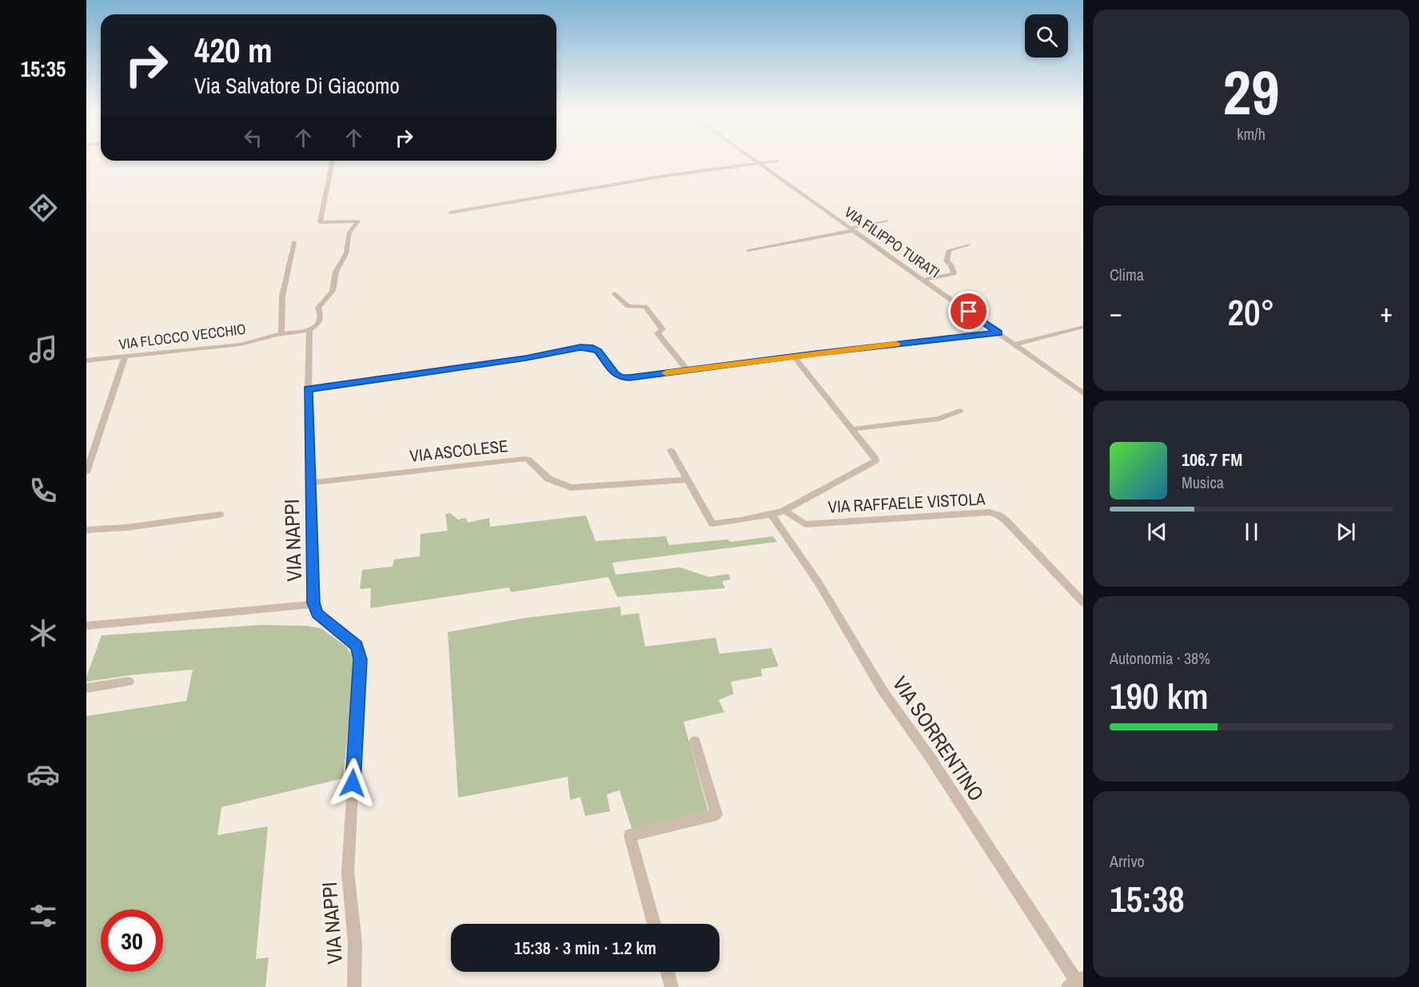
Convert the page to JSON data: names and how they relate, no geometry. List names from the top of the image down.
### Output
{
  "streets": {
    "street": [
      "VIA FILIPPO TURATI",
      "VIA FLOCCO VECCHIO",
      "VIA ASCOLESE",
      "VIA RAFFAELE VISTOLA",
      "VIA NAPPI",
      "VIA SORRENTINO"
    ]
  },
  "crossings": [
    ["VIA FLOCCO VECCHIO", "VIA NAPPI"],
    ["VIA ASCOLESE", "VIA NAPPI"]
  ],
  "page": {
    "tabs": "15:35",
    "tile": [
      ["29", "km/h"],
      "Clima",
      ["Autonomia · 38%", "190 km"],
      ["Arrivo", "15:38"]
    ],
    "turn": ["420 m", "Via Salvatore Di Giacomo"],
    "heat": ["−", "20°", "+"],
    "song": ["106.7 FM", "Musica"],
    "limit": "30",
    "trip": "15:38 · 3 min · 1.2 km"
  }
}
